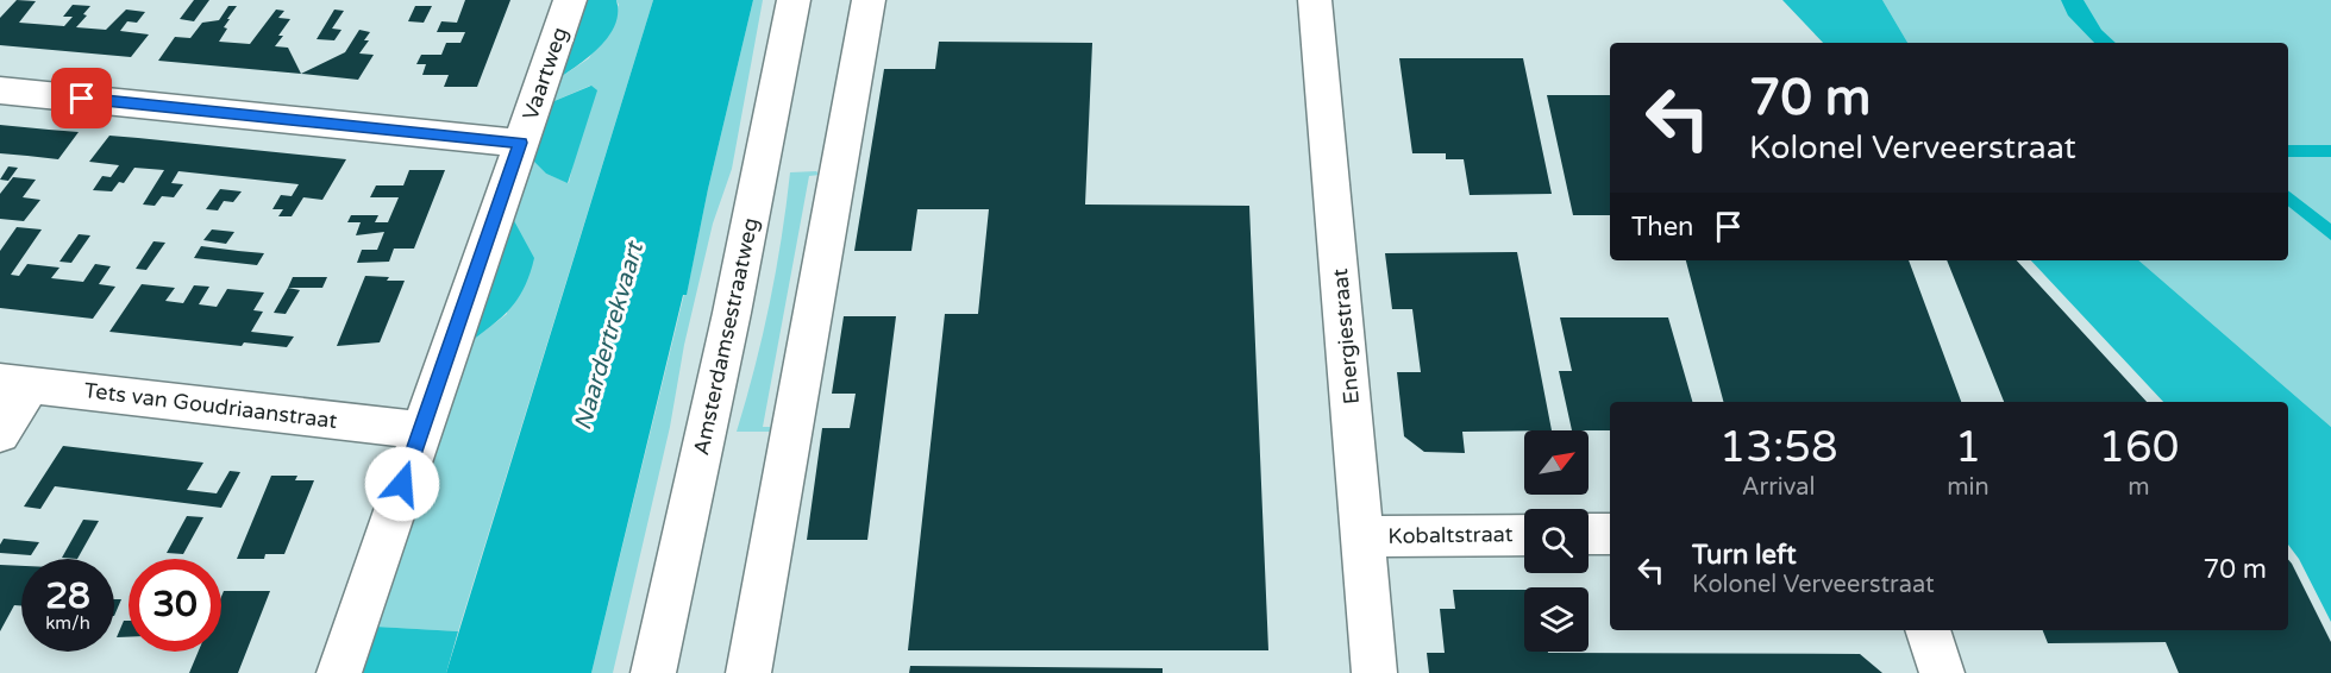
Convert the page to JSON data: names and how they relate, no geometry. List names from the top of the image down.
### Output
{
  "streets": {
    "street": [
      "Vaartweg",
      "Amsterdamsestraatweg",
      "Energiestraat",
      "Tets van Goudriaanstraat",
      "Kobaltstraat"
    ]
  },
  "crossings": [
    ["Vaartweg", "Tets van Goudriaanstraat"],
    ["Energiestraat", "Kobaltstraat"]
  ],
  "water": ["Naardertrekvaart"],
  "north": "top right",
  "page": {
    "turn": ["70 m", "Kolonel Verveerstraat"],
    "then": "Then",
    "eta": [
      "13:58",
      "Arrival",
      "1",
      "min",
      "160",
      "m"
    ],
    "list": [
      {
        "name": "Turn left",
        "note": "Kolonel Verveerstraat",
        "value": "70 m"
      }
    ],
    "speed": "28 km/h",
    "limit": "30"
  }
}
